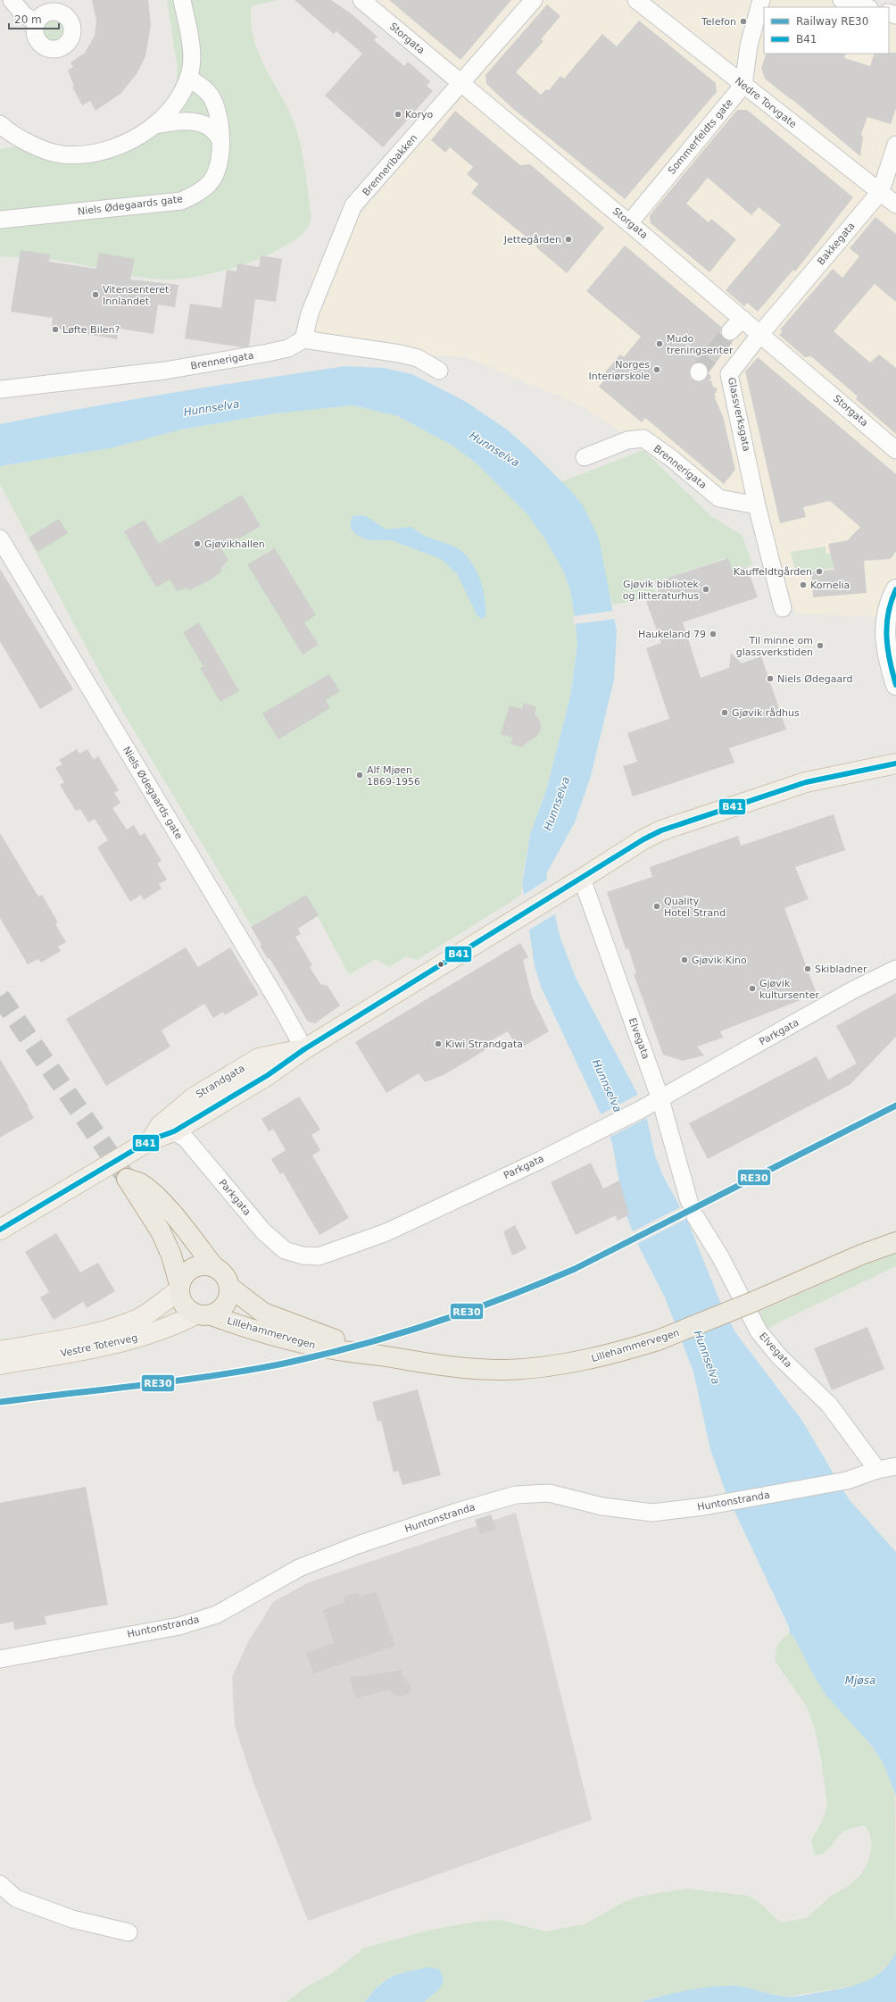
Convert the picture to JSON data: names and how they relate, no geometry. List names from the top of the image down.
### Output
{
  "streets": {
    "highway": ["Lillehammervegen"],
    "main road": ["Strandgata", "Vestre Totenveg"],
    "street": [
      "Storgata",
      "Nedre Torvgate",
      "Sommerfeldts gate",
      "Brenneribakken",
      "Niels Ødegaards gate",
      "Bakkegata",
      "Brennerigata",
      "Glassverksgata",
      "Parkgata",
      "Elvegata",
      "Huntonstranda"
    ]
  },
  "crossings": [
    ["Storgata", "Sommerfeldts gate"],
    ["Storgata", "Brenneribakken"],
    ["Storgata", "Bakkegata"],
    ["Storgata", "Glassverksgata"],
    ["Nedre Torvgate", "Sommerfeldts gate"],
    ["Nedre Torvgate", "Bakkegata"],
    ["Brenneribakken", "Brennerigata"],
    ["Niels Ødegaards gate", "Strandgata"],
    ["Bakkegata", "Glassverksgata"],
    ["Brennerigata", "Glassverksgata"],
    ["Parkgata", "Elvegata"],
    ["Parkgata", "Strandgata"],
    ["Elvegata", "Strandgata"],
    ["Elvegata", "Huntonstranda"],
    ["Lillehammervegen", "Vestre Totenveg"]
  ],
  "water": ["Hunnselva", "Mjøsa"],
  "places": [
    "Telefon",
    "Koryo",
    "Jettegården",
    "Vitensenteret Innlandet",
    "Løfte Bilen?",
    "Mudo treningsenter",
    "Norges Interiørskole",
    "Gjøvikhallen",
    "Kauffeldtgården",
    "Kornelia",
    "Gjøvik bibliotek og litteraturhus",
    "Haukeland 79",
    "Til minne om glassverkstiden",
    "Niels Ødegaard",
    "Gjøvik rådhus",
    "Alf Mjøen 1869-1956",
    "Quality Hotel Strand",
    "Gjøvik Kino",
    "Skibladner",
    "Gjøvik kultursenter",
    "Kiwi Strandgata"
  ],
  "lines": ["transit line B41", "rail line RE30"],
  "legend": ["Railway RE30", "B41"],
  "scale_bar": "20 m"
}
